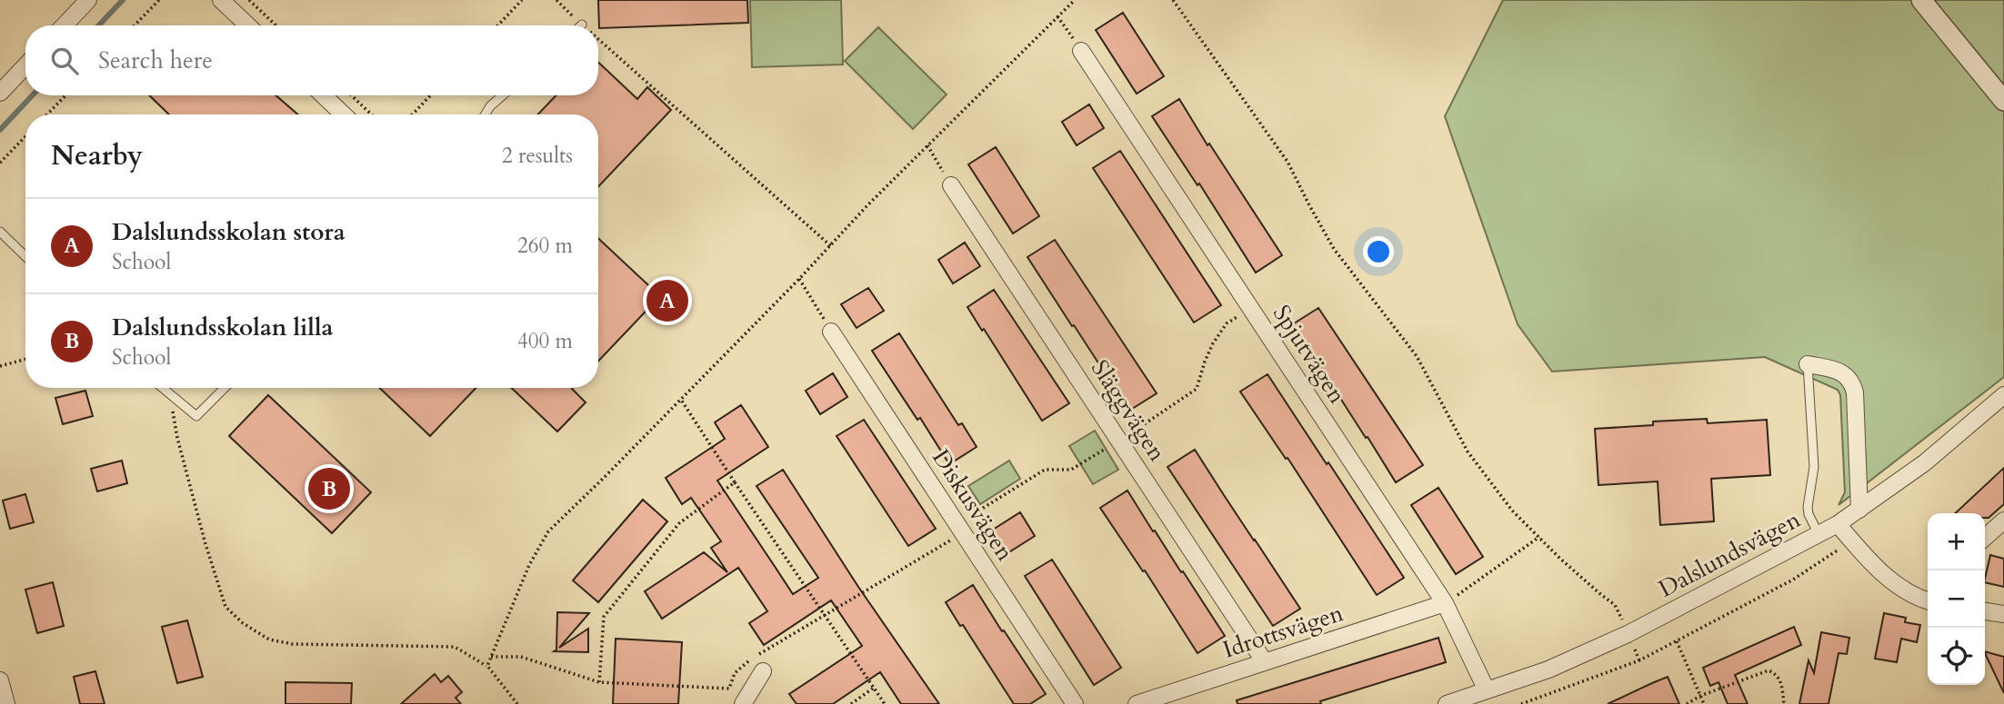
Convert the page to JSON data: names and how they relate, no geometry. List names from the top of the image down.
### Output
{
  "streets": {
    "street": [
      "Spjutvägen",
      "Släggvägen",
      "Diskusvägen",
      "Dalslundsvägen",
      "Idrottsvägen"
    ]
  },
  "crossings": [
    ["Spjutvägen", "Dalslundsvägen"],
    ["Spjutvägen", "Idrottsvägen"],
    ["Släggvägen", "Idrottsvägen"]
  ],
  "page": {
    "search": "Search here",
    "heading": ["Nearby", "2 results"],
    "list": [
      {
        "mark": "A",
        "name": "Dalslundsskolan stora",
        "note": "School",
        "value": "260 m"
      },
      {
        "mark": "B",
        "name": "Dalslundsskolan lilla",
        "note": "School",
        "value": "400 m"
      }
    ],
    "pins": ["A", "B"],
    "map_buttons": ["+", "−"]
  }
}
